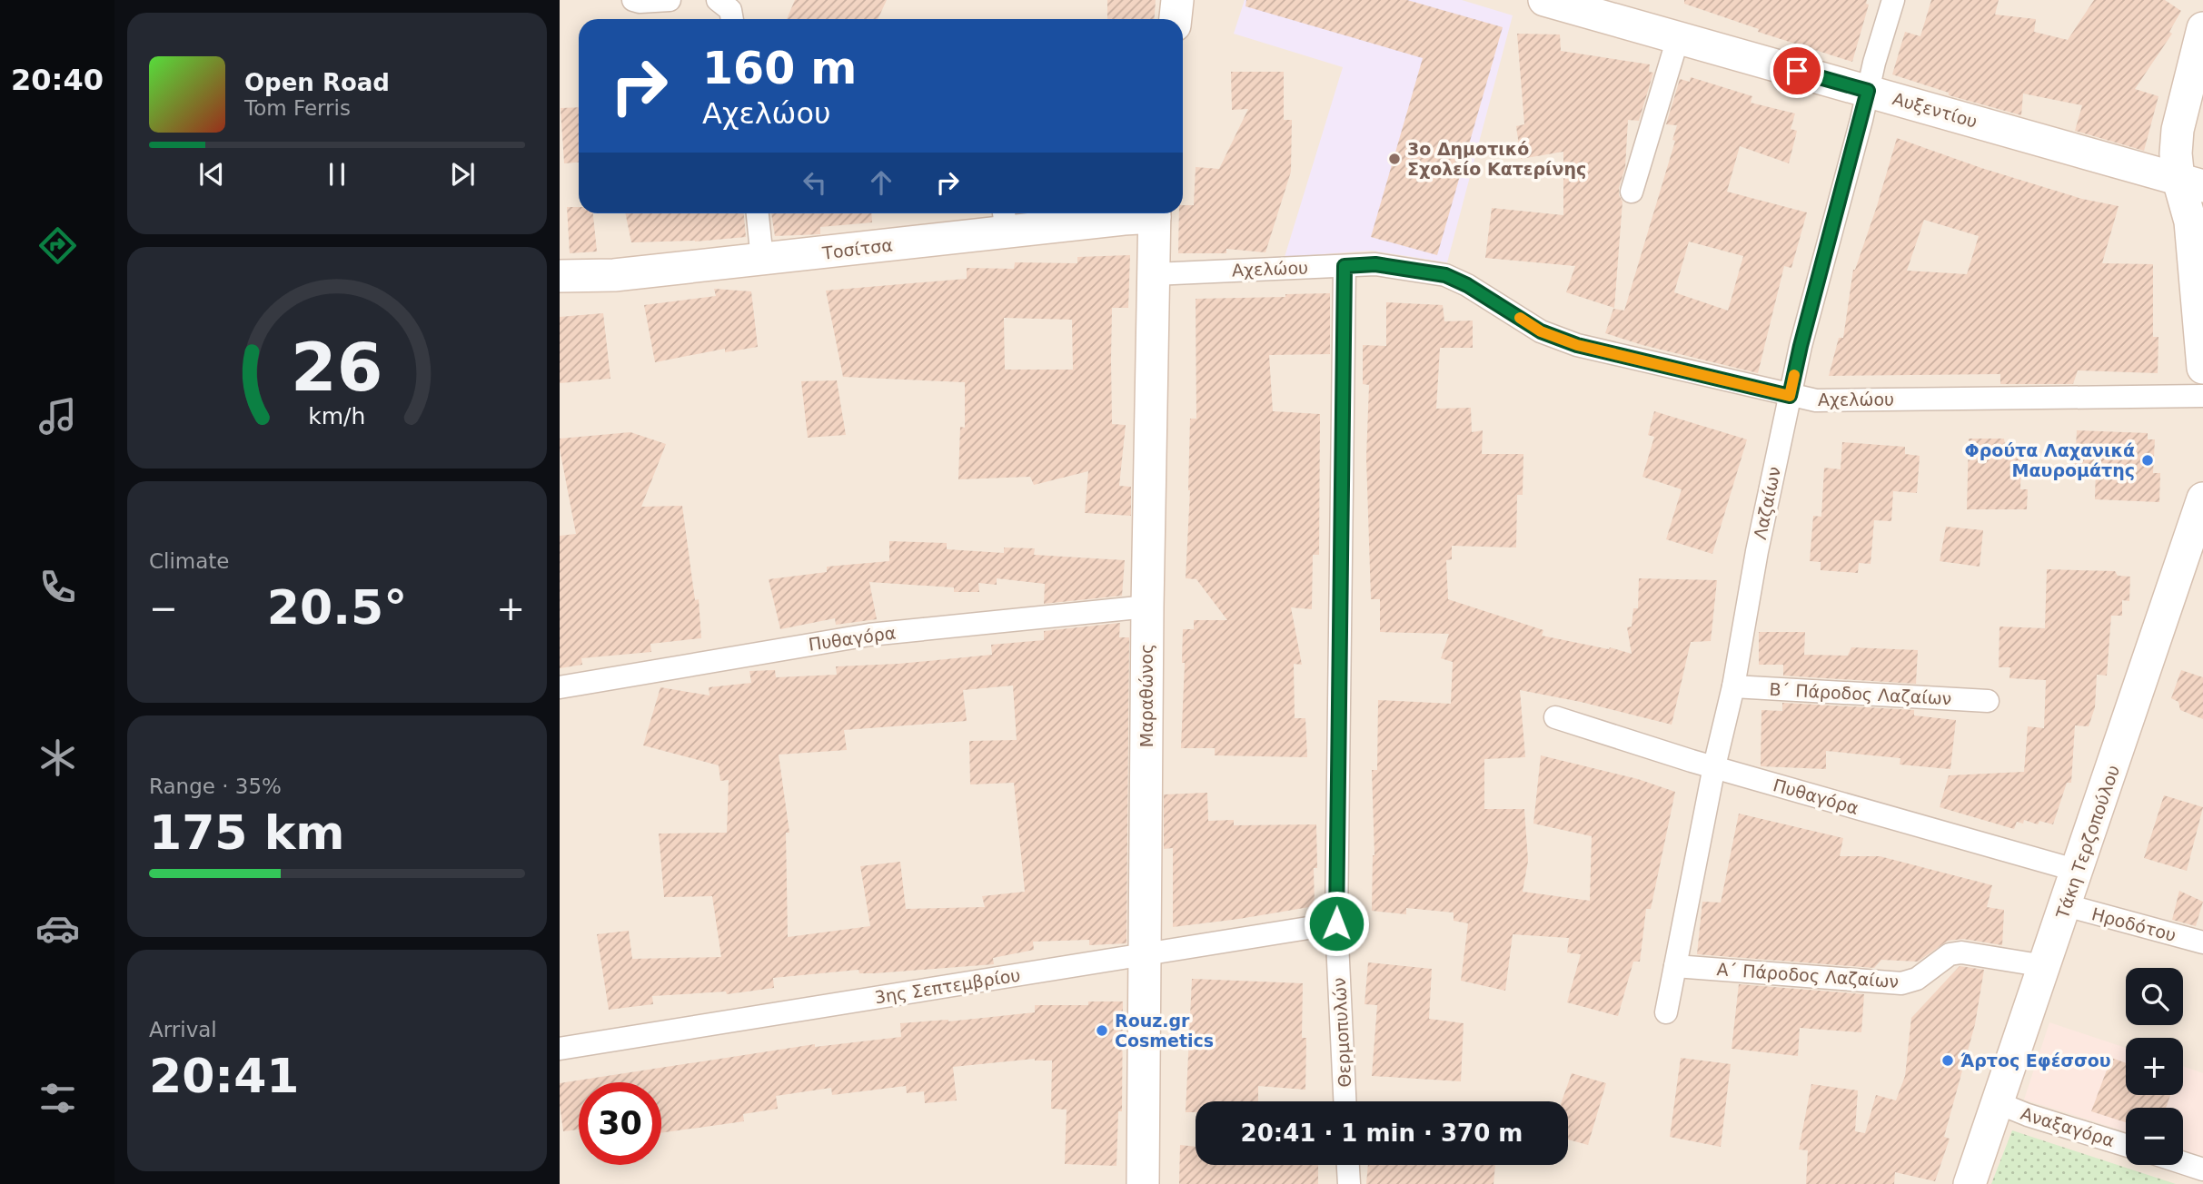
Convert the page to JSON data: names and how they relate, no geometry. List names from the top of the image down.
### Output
{
  "streets": {
    "street": [
      "Αυξεντίου",
      "Τοσίτσα",
      "Αχελώου",
      "Λαζαίων",
      "Πυθαγόρα",
      "Β΄ Πάροδος Λαζαίων",
      "Μαραθώνος",
      "Τάκη Τερζοπούλου",
      "Ηροδότου",
      "Α΄ Πάροδος Λαζαίων",
      "3ης Σεπτεμβρίου",
      "Θερμοπυλών",
      "Αναξαγόρα"
    ]
  },
  "crossings": [
    ["Αυξεντίου", "Λαζαίων"],
    ["Αχελώου", "Λαζαίων"],
    ["Αχελώου", "Μαραθώνος"],
    ["Αχελώου", "Θερμοπυλών"],
    ["Λαζαίων", "Πυθαγόρα"],
    ["Λαζαίων", "Β΄ Πάροδος Λαζαίων"],
    ["Λαζαίων", "Α΄ Πάροδος Λαζαίων"],
    ["Πυθαγόρα", "Μαραθώνος"],
    ["Πυθαγόρα", "Τάκη Τερζοπούλου"],
    ["Μαραθώνος", "3ης Σεπτεμβρίου"],
    ["Τάκη Τερζοπούλου", "Ηροδότου"],
    ["Τάκη Τερζοπούλου", "Α΄ Πάροδος Λαζαίων"],
    ["Τάκη Τερζοπούλου", "Αναξαγόρα"],
    ["3ης Σεπτεμβρίου", "Θερμοπυλών"]
  ],
  "places": [
    "3ο Δημοτικό Σχολείο Κατερίνης",
    "Φρούτα Λαχανικά Μαυρομάτης",
    "Rouz.gr Cosmetics",
    "Άρτος Εφέσσου"
  ],
  "page": {
    "tabs": "20:40",
    "turn": ["160 m", "Αχελώου"],
    "song": ["Open Road", "Tom Ferris"],
    "tile": [
      "Climate",
      ["Range · 35%", "175 km"],
      ["Arrival", "20:41"]
    ],
    "heat": ["−", "20.5°", "+"],
    "map_buttons": ["+", "−"],
    "limit": "30",
    "trip": "20:41 · 1 min · 370 m",
    "gauge": ["26", "km/h"]
  }
}
